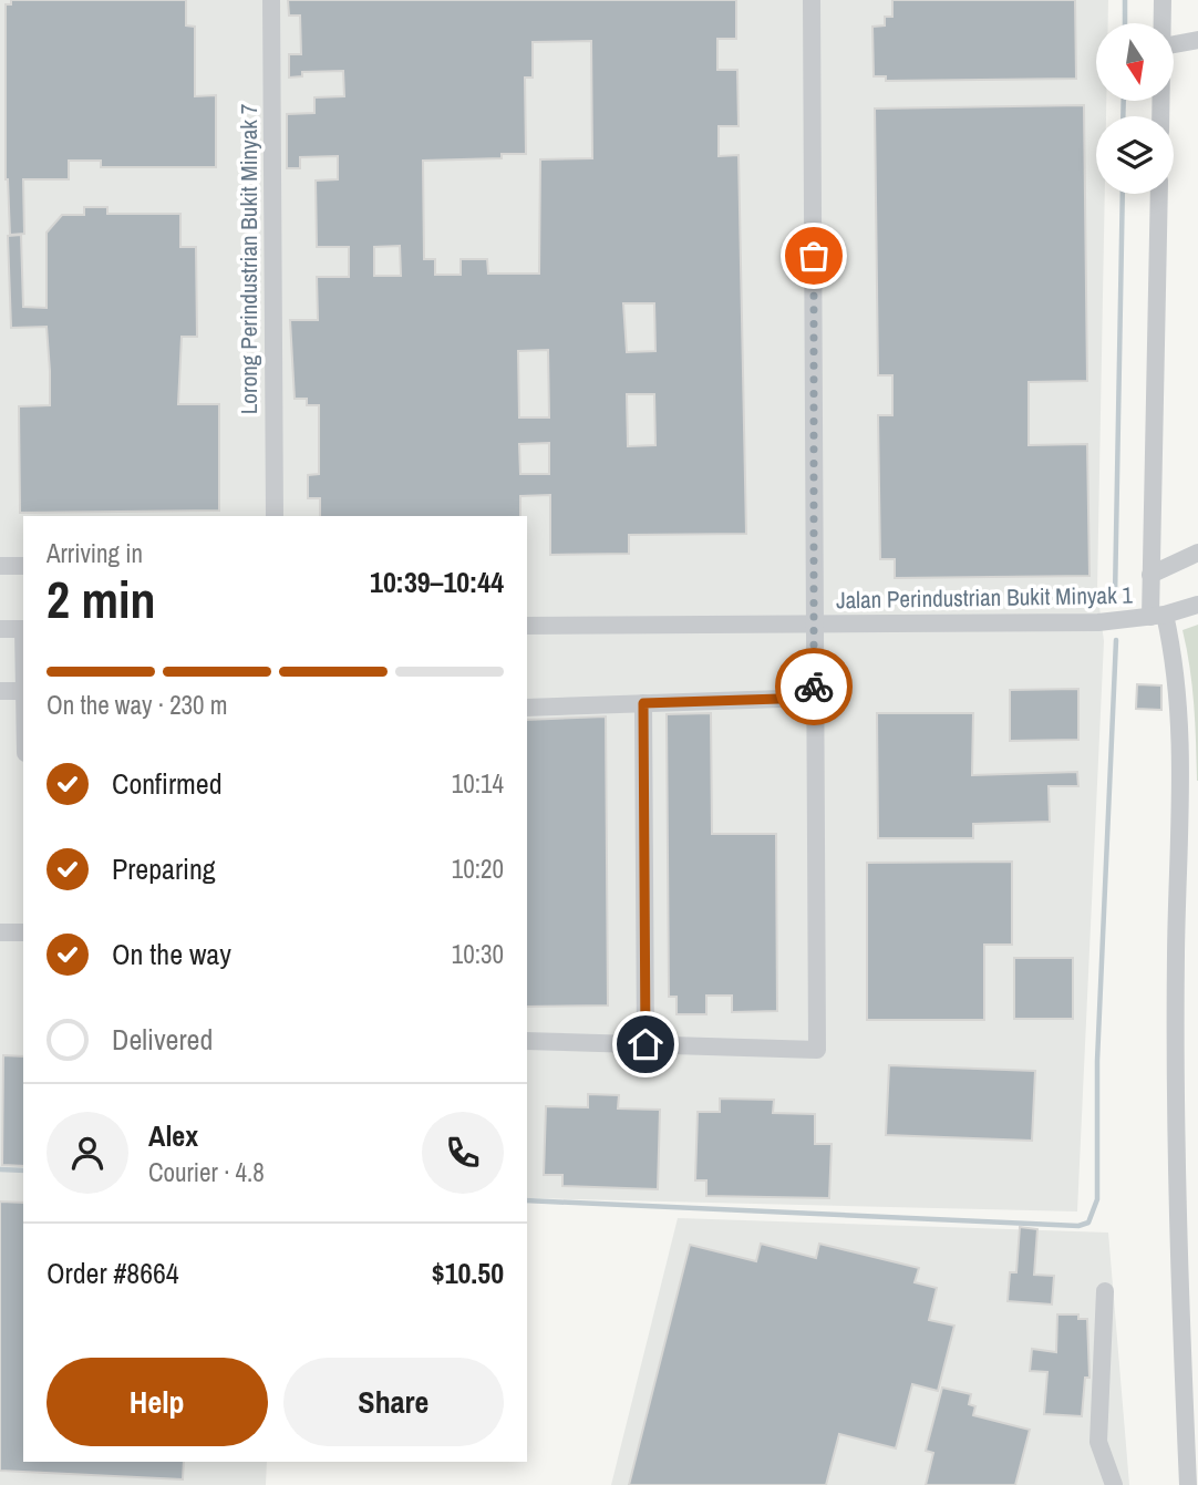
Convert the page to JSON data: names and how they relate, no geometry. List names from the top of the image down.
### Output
{
  "streets": {
    "street": ["Lorong Perindustrian Bukit Minyak 7", "Jalan Perindustrian Bukit Minyak 1"]
  },
  "north": "bottom",
  "page": {
    "heading": ["2 min", "Arriving in", "10:39–10:44"],
    "panel": [
      "Alex",
      "Courier · 4.8",
      "Order #8664",
      "$10.50"
    ],
    "bar": "On the way · 230 m",
    "list": [
      ["Confirmed", "10:14"],
      ["Preparing", "10:20"],
      ["On the way", "10:30"],
      "Delivered"
    ],
    "buttons": ["Help", "Share"]
  }
}
